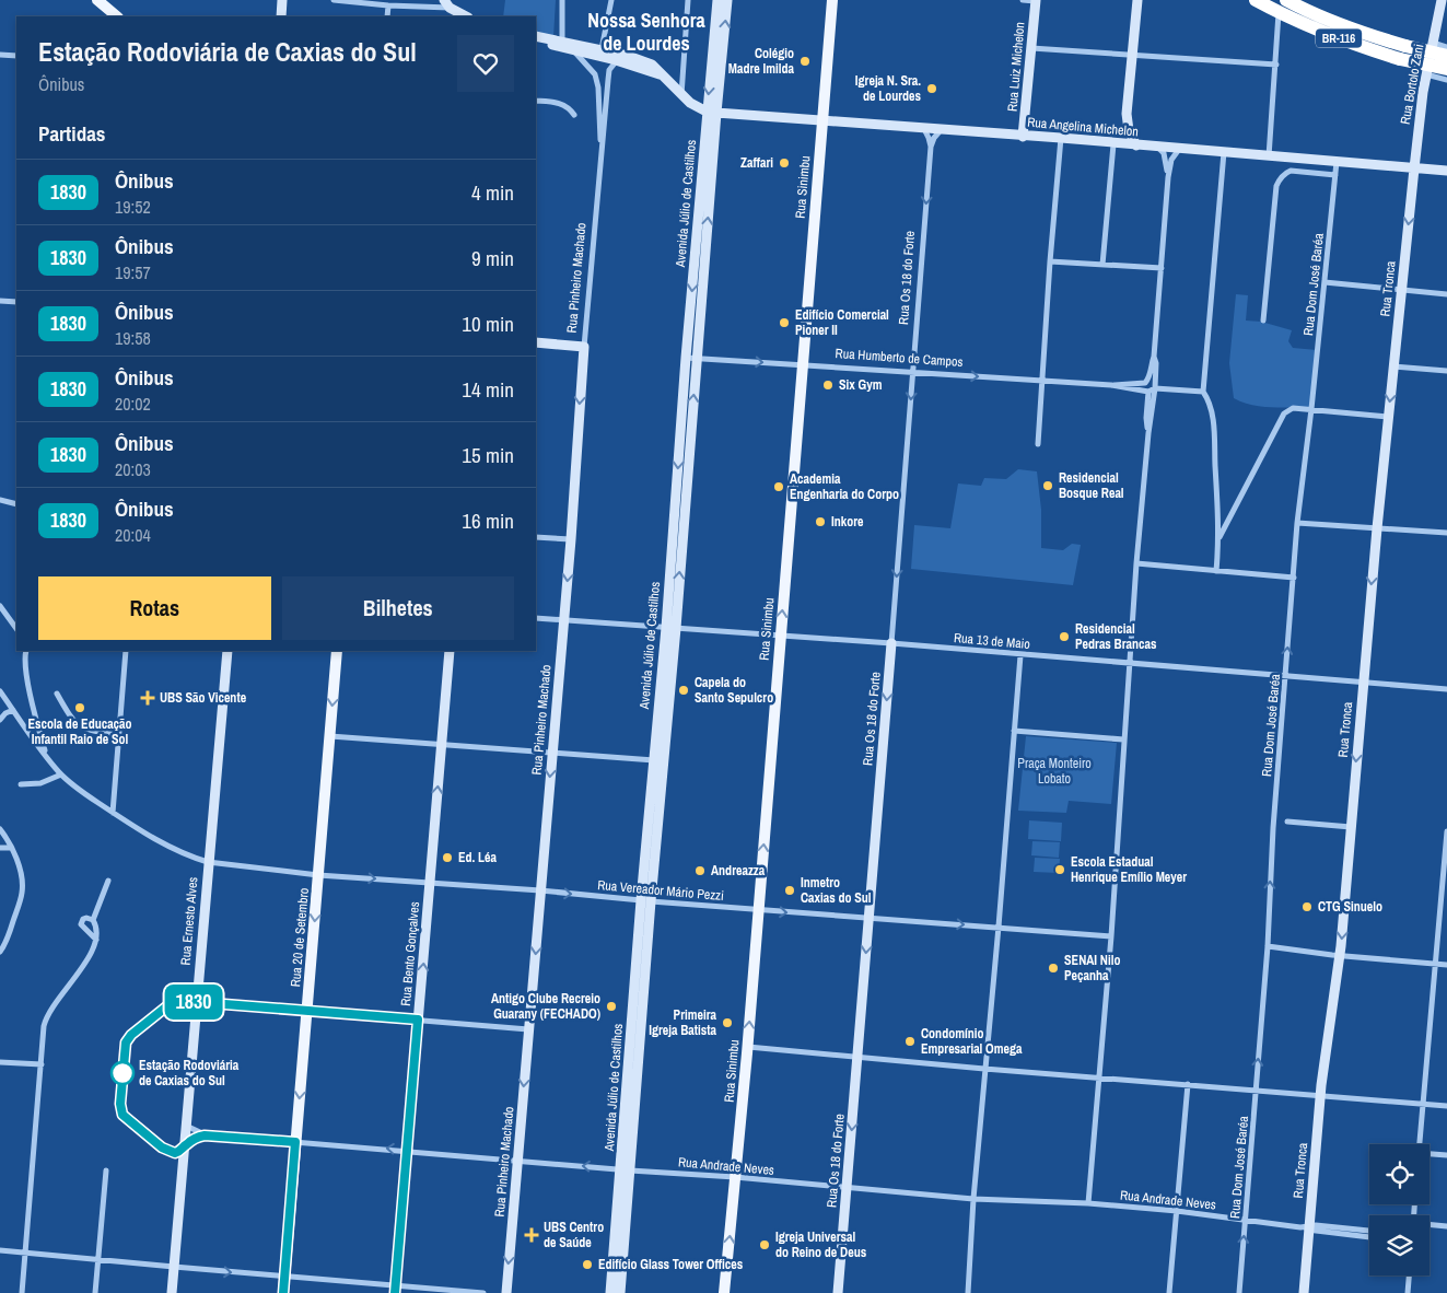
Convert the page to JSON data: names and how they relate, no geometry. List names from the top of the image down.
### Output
{
  "streets": {
    "highway": ["BR-116"],
    "main road": ["Rua Sinimbu", "Rua 20 de Setembro"],
    "street": [
      "Rua Luiz Michelon",
      "Rua Bortolo Zani",
      "Rua Angelina Michelon",
      "Avenida Júlio de Castilhos",
      "Rua Pinheiro Machado",
      "Rua Os 18 do Forte",
      "Rua Dom José Baréa",
      "Rua Tronca",
      "Rua Humberto de Campos",
      "Rua 13 de Maio",
      "Rua Vereador Mário Pezzi",
      "Rua Ernesto Alves",
      "Rua Bento Gonçalves",
      "Rua Andrade Neves"
    ]
  },
  "crossings": [
    ["Rua Luiz Michelon", "Rua Angelina Michelon"],
    ["Rua Bortolo Zani", "Rua Angelina Michelon"],
    ["Rua Bortolo Zani", "Rua Tronca"],
    ["Rua Angelina Michelon", "Rua Sinimbu"],
    ["Rua Angelina Michelon", "Avenida Júlio de Castilhos"],
    ["Rua Angelina Michelon", "Rua Os 18 do Forte"],
    ["Rua Angelina Michelon", "Rua Dom José Baréa"],
    ["Rua Angelina Michelon", "Rua Tronca"],
    ["Rua Sinimbu", "Rua Humberto de Campos"],
    ["Rua Sinimbu", "Rua 13 de Maio"],
    ["Rua Sinimbu", "Rua Vereador Mário Pezzi"],
    ["Rua Sinimbu", "Rua Andrade Neves"],
    ["Avenida Júlio de Castilhos", "Rua Humberto de Campos"],
    ["Avenida Júlio de Castilhos", "Rua 13 de Maio"],
    ["Avenida Júlio de Castilhos", "Rua Vereador Mário Pezzi"],
    ["Avenida Júlio de Castilhos", "Rua Andrade Neves"],
    ["Rua Pinheiro Machado", "Rua 13 de Maio"],
    ["Rua Pinheiro Machado", "Rua Vereador Mário Pezzi"],
    ["Rua Pinheiro Machado", "Rua Andrade Neves"],
    ["Rua Os 18 do Forte", "Rua Humberto de Campos"],
    ["Rua Os 18 do Forte", "Rua 13 de Maio"],
    ["Rua Os 18 do Forte", "Rua Vereador Mário Pezzi"],
    ["Rua Os 18 do Forte", "Rua Andrade Neves"],
    ["Rua Dom José Baréa", "Rua 13 de Maio"],
    ["Rua Dom José Baréa", "Rua Andrade Neves"],
    ["Rua Tronca", "Rua 13 de Maio"],
    ["Rua Tronca", "Rua Andrade Neves"],
    ["Rua Vereador Mário Pezzi", "Rua Ernesto Alves"],
    ["Rua Vereador Mário Pezzi", "Rua 20 de Setembro"],
    ["Rua Vereador Mário Pezzi", "Rua Bento Gonçalves"],
    ["Rua Ernesto Alves", "Rua Andrade Neves"],
    ["Rua 20 de Setembro", "Rua Andrade Neves"],
    ["Rua Bento Gonçalves", "Rua Andrade Neves"]
  ],
  "one_way": [
    "Rua Sinimbu",
    "Rua Pinheiro Machado",
    "Rua Os 18 do Forte",
    "Rua Dom José Baréa",
    "Rua Tronca",
    "Rua Humberto de Campos",
    "Rua Vereador Mário Pezzi",
    "Rua 20 de Setembro",
    "Rua Bento Gonçalves"
  ],
  "districts": ["Nossa Senhora de Lourdes"],
  "parks": ["Praça Monteiro Lobato"],
  "places": {
    "other": [
      "Colégio Madre Imilda",
      "Igreja N. Sra. de Lourdes",
      "Zaffari",
      "Edifício Comercial Pioner II",
      "Six Gym",
      "Residencial Bosque Real",
      "Academia Engenharia do Corpo",
      "Inkore",
      "Residencial Pedras Brancas",
      "Capela do Santo Sepulcro",
      "Escola de Educação Infantil Raio de Sol",
      "Ed. Léa",
      "Escola Estadual Henrique Emílio Meyer",
      "Andreazza",
      "Inmetro Caxias do Sul",
      "CTG Sinuelo",
      "SENAI Nilo Peçanha",
      "Antigo Clube Recreio Guarany (FECHADO)",
      "Primeira Igreja Batista",
      "Condomínio Empresarial Omega",
      "Estação Rodoviária de Caxias do Sul",
      "Igreja Universal do Reino de Deus",
      "Edifício Glass Tower Offices"
    ],
    "health": ["UBS São Vicente", "UBS Centro de Saúde"]
  },
  "lines": ["bus line 1830"],
  "page": {
    "on_map": "1830",
    "heading": [
      ["Estação Rodoviária de Caxias do Sul", "Ônibus"],
      "Partidas"
    ],
    "list": [
      {
        "mark": "1830",
        "name": "Ônibus",
        "note": "19:52",
        "value": "4 min"
      },
      {
        "mark": "1830",
        "name": "Ônibus",
        "note": "19:57",
        "value": "9 min"
      },
      {
        "mark": "1830",
        "name": "Ônibus",
        "note": "19:58",
        "value": "10 min"
      },
      {
        "mark": "1830",
        "name": "Ônibus",
        "note": "20:02",
        "value": "14 min"
      },
      {
        "mark": "1830",
        "name": "Ônibus",
        "note": "20:03",
        "value": "15 min"
      },
      {
        "mark": "1830",
        "name": "Ônibus",
        "note": "20:04",
        "value": "16 min"
      }
    ],
    "buttons": ["Rotas", "Bilhetes"]
  }
}
